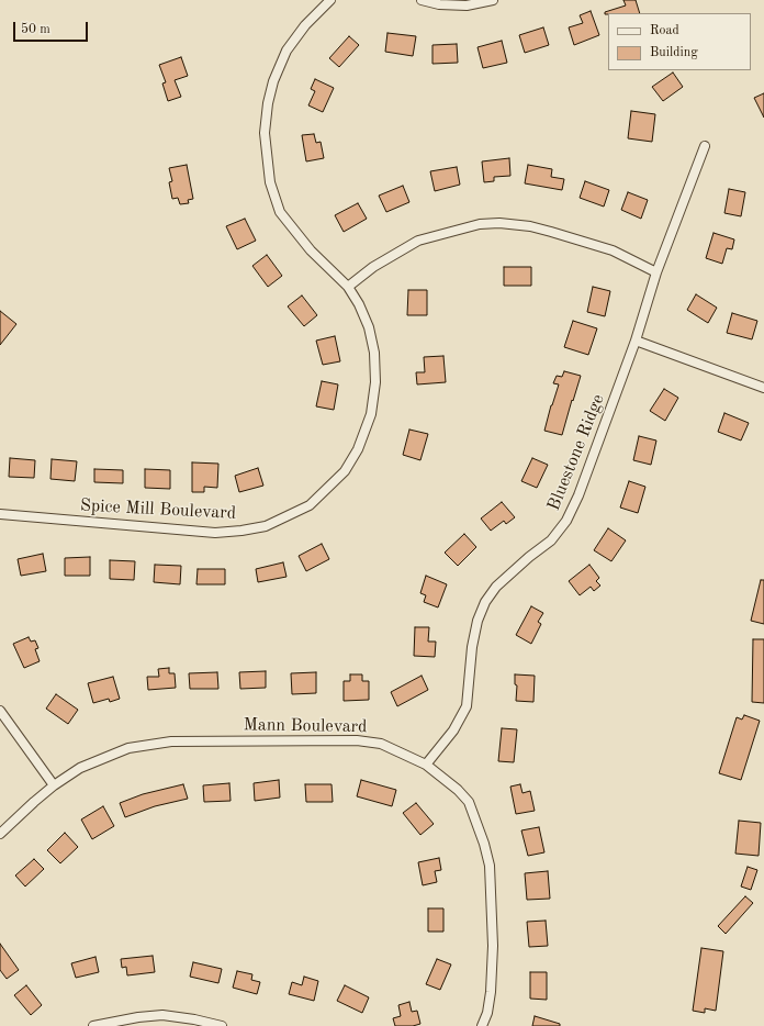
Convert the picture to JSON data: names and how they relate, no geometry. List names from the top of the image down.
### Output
{
  "streets": {
    "street": ["Bluestone Ridge", "Spice Mill Boulevard", "Mann Boulevard"]
  },
  "crossings": [
    ["Bluestone Ridge", "Mann Boulevard"]
  ],
  "legend": ["Road", "Building"],
  "scale_bar": "50 m"
}
